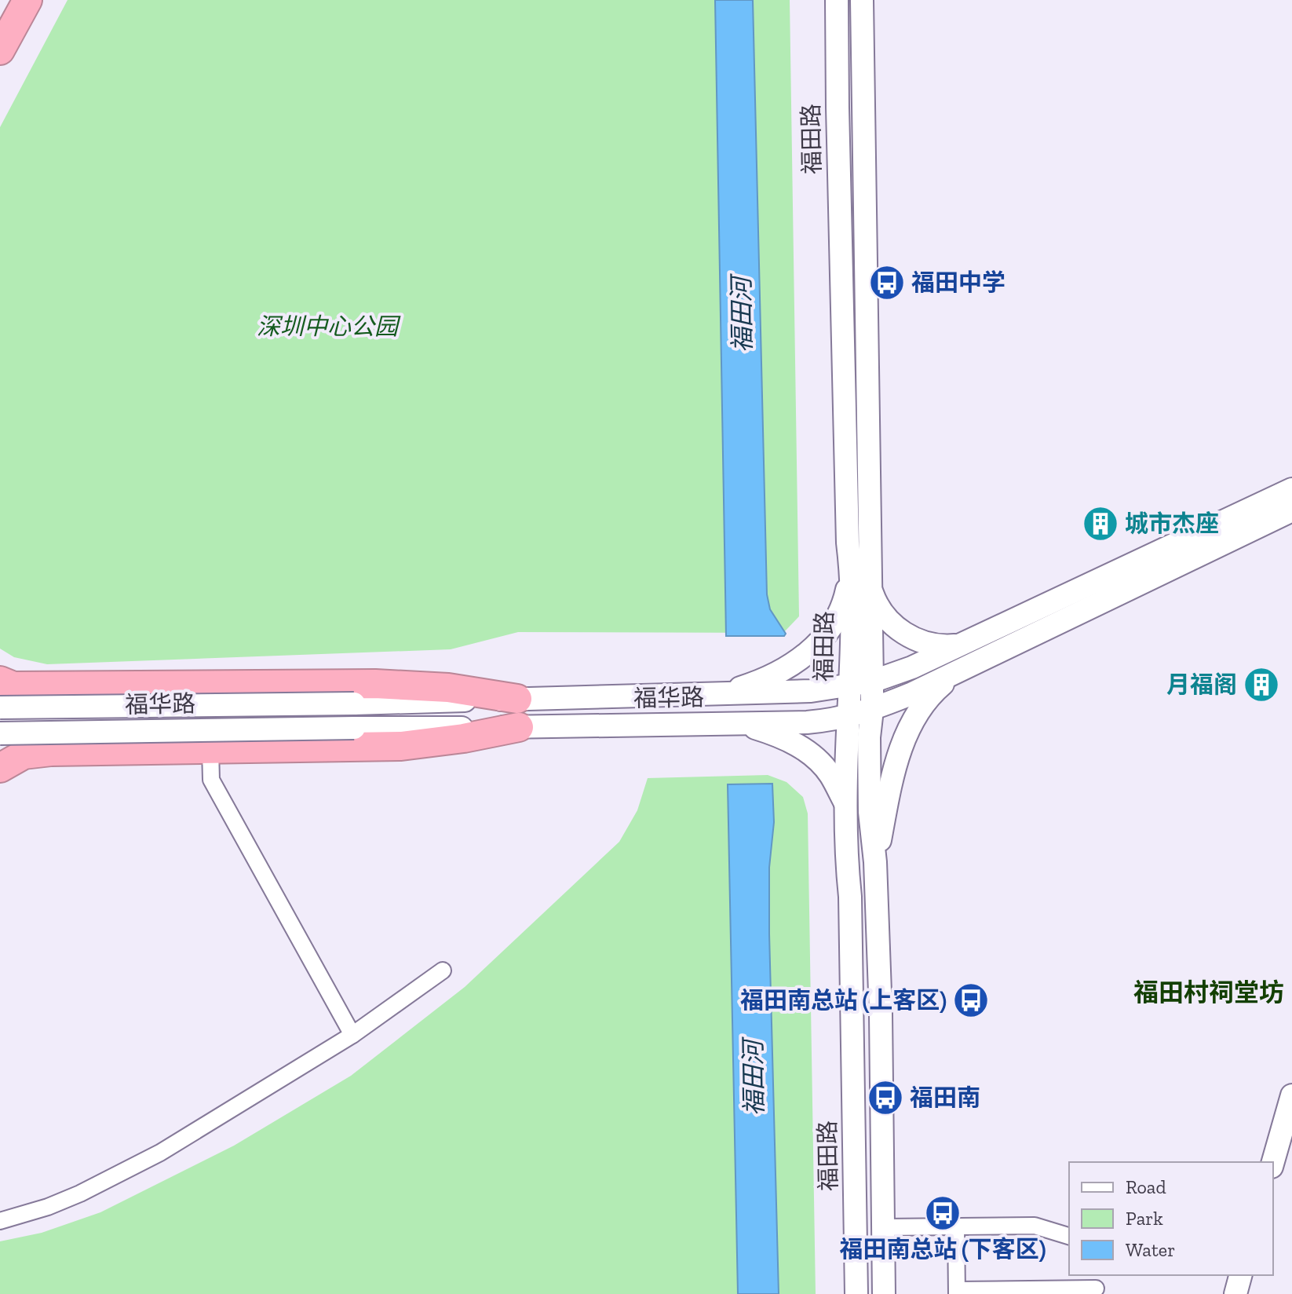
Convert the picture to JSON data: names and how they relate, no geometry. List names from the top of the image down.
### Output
{
  "streets": {
    "main road": ["福田路", "福华路"]
  },
  "crossings": [
    ["福田路", "福华路"]
  ],
  "districts": ["福田村祠堂坊"],
  "water": ["福田河"],
  "parks": ["深圳中心公园"],
  "places": {
    "bus stop": [
      "福田中学",
      "福田南总站 (上客区)",
      "福田南",
      "福田南总站 (下客区)"
    ],
    "building": ["城市杰座", "月福阁"]
  },
  "legend": ["Road", "Park", "Water"]
}
